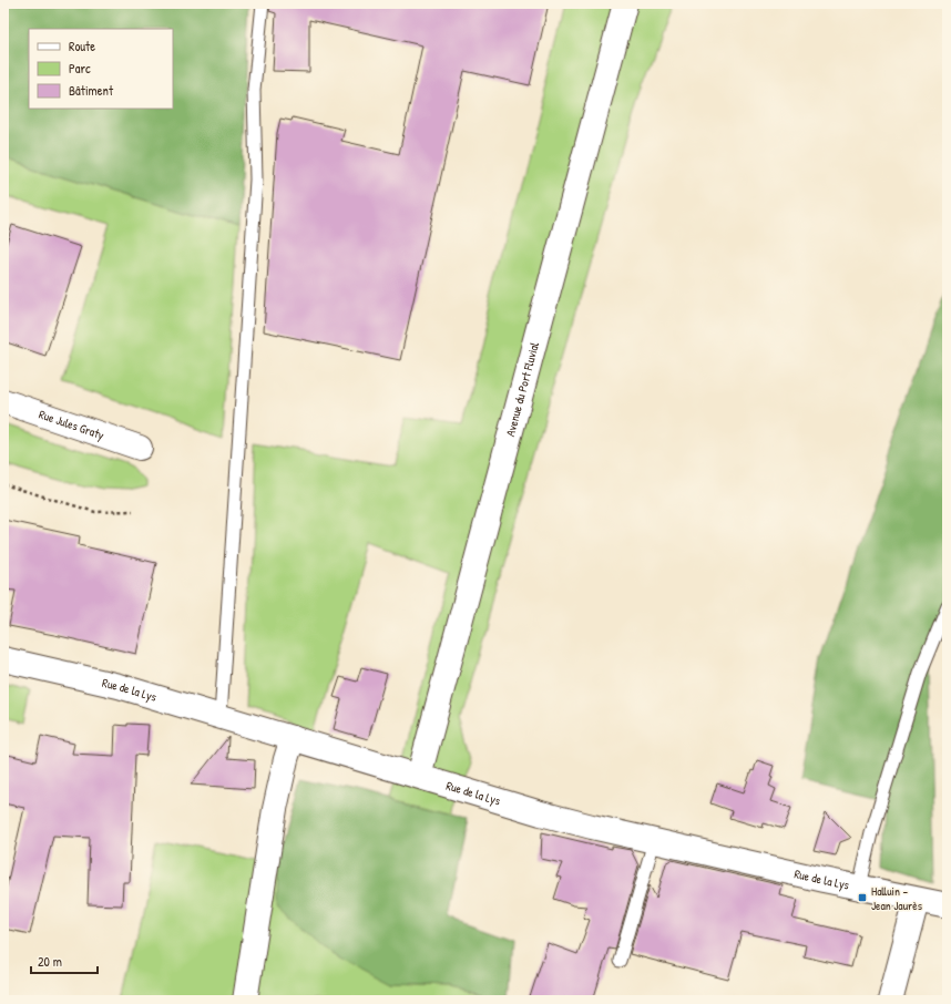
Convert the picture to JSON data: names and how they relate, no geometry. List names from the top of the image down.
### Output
{
  "streets": {
    "street": ["Avenue du Port Fluvial", "Rue Jules Graty", "Rue de la Lys"]
  },
  "crossings": [
    ["Avenue du Port Fluvial", "Rue de la Lys"]
  ],
  "places": {
    "transit": ["Halluin – Jean Jaurès"]
  },
  "legend": ["Route", "Parc", "Bâtiment"],
  "scale_bar": "20 m"
}
